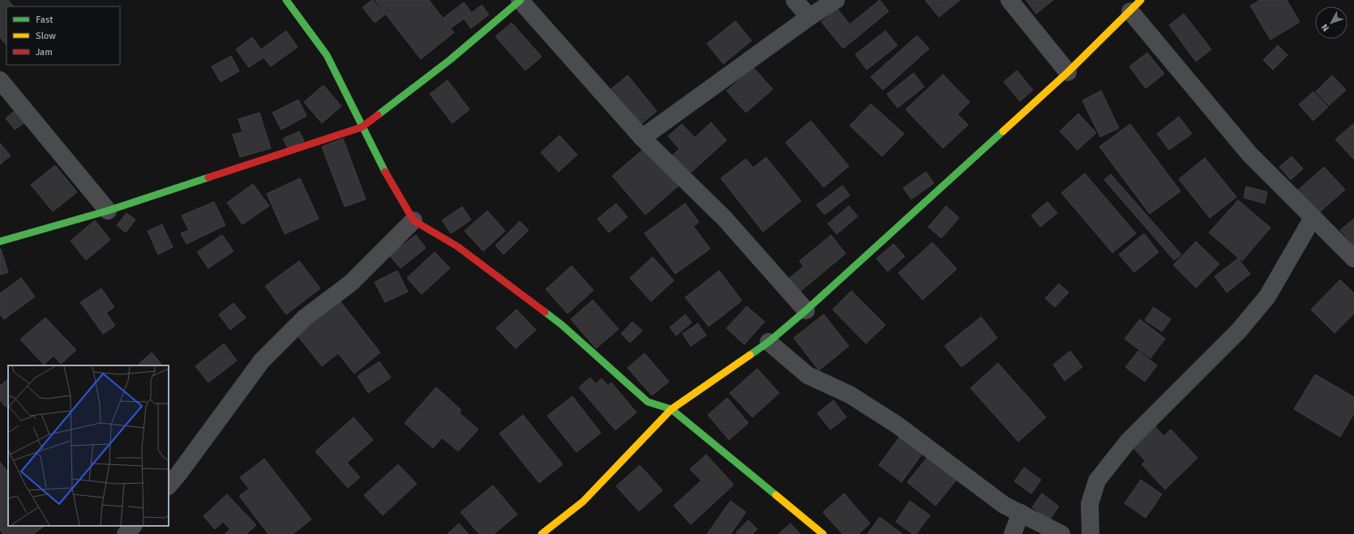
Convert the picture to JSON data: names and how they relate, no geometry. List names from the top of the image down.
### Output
{
  "legend": ["Fast", "Slow", "Jam"],
  "north": "bottom left"
}
